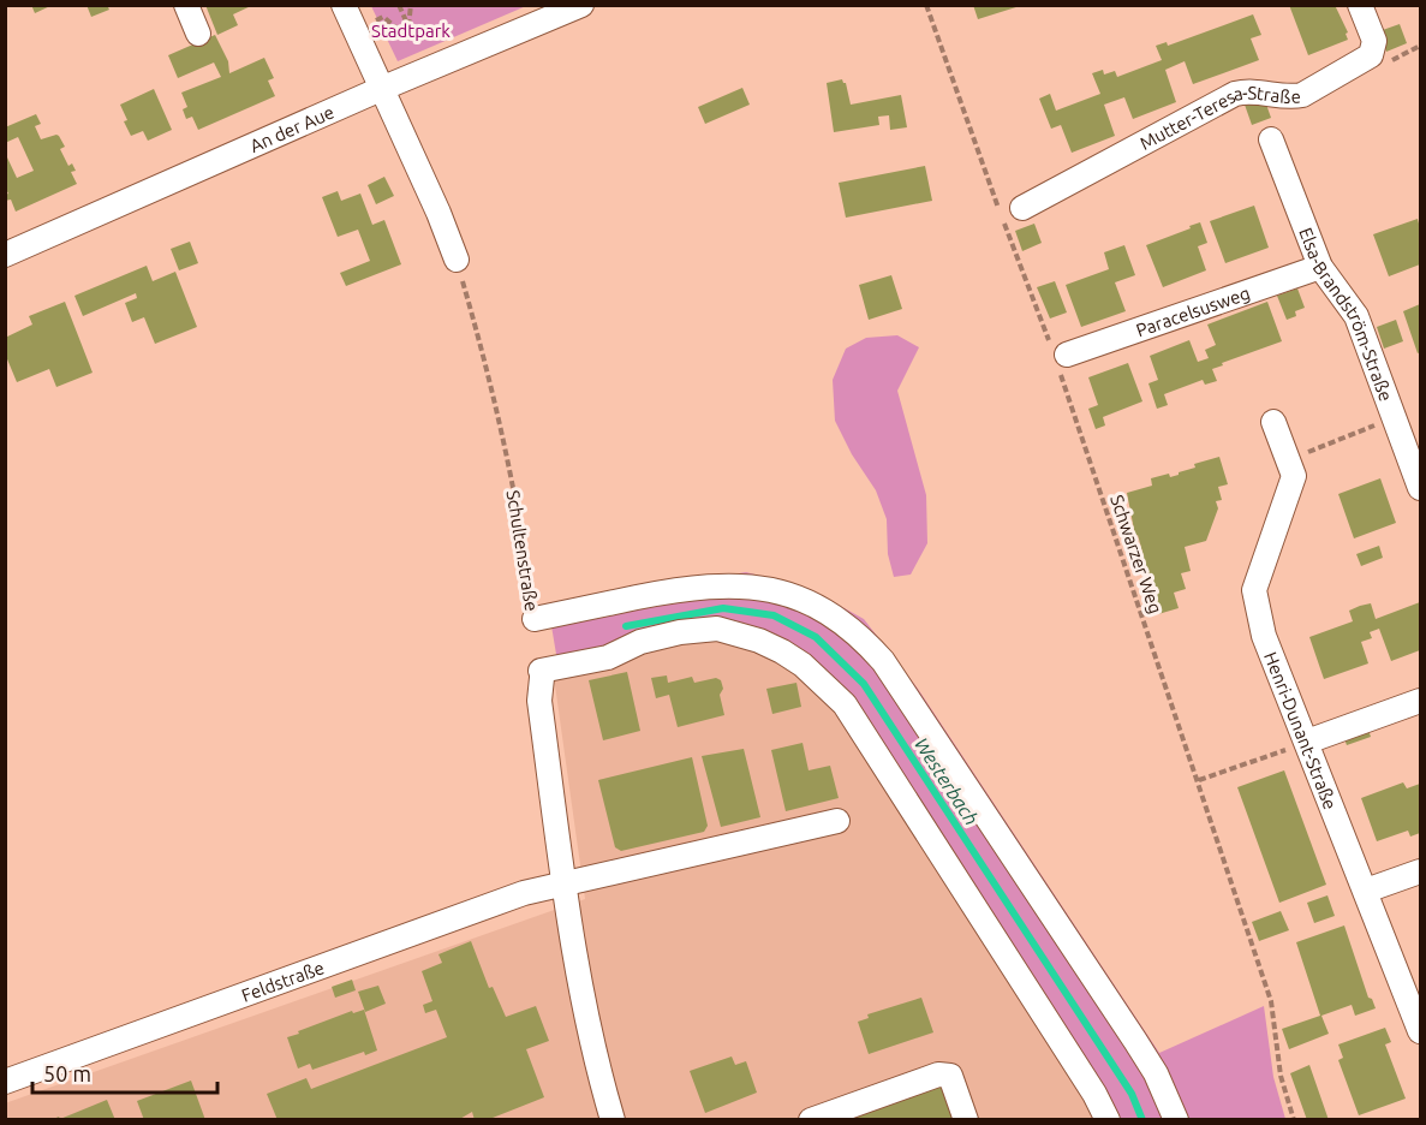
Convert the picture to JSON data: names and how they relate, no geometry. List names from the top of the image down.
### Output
{
  "streets": {
    "street": [
      "Mutter-Teresa-Straße",
      "An der Aue",
      "Paracelsusweg",
      "Elsa-Brandström-Straße",
      "Henri-Dunant-Straße",
      "Feldstraße"
    ],
    "path": ["Schultenstraße", "Schwarzer Weg"]
  },
  "crossings": [
    ["Paracelsusweg", "Elsa-Brandström-Straße"],
    ["Paracelsusweg", "Schwarzer Weg"]
  ],
  "water": ["Westerbach"],
  "parks": ["Stadtpark"],
  "scale_bar": "50 m"
}
